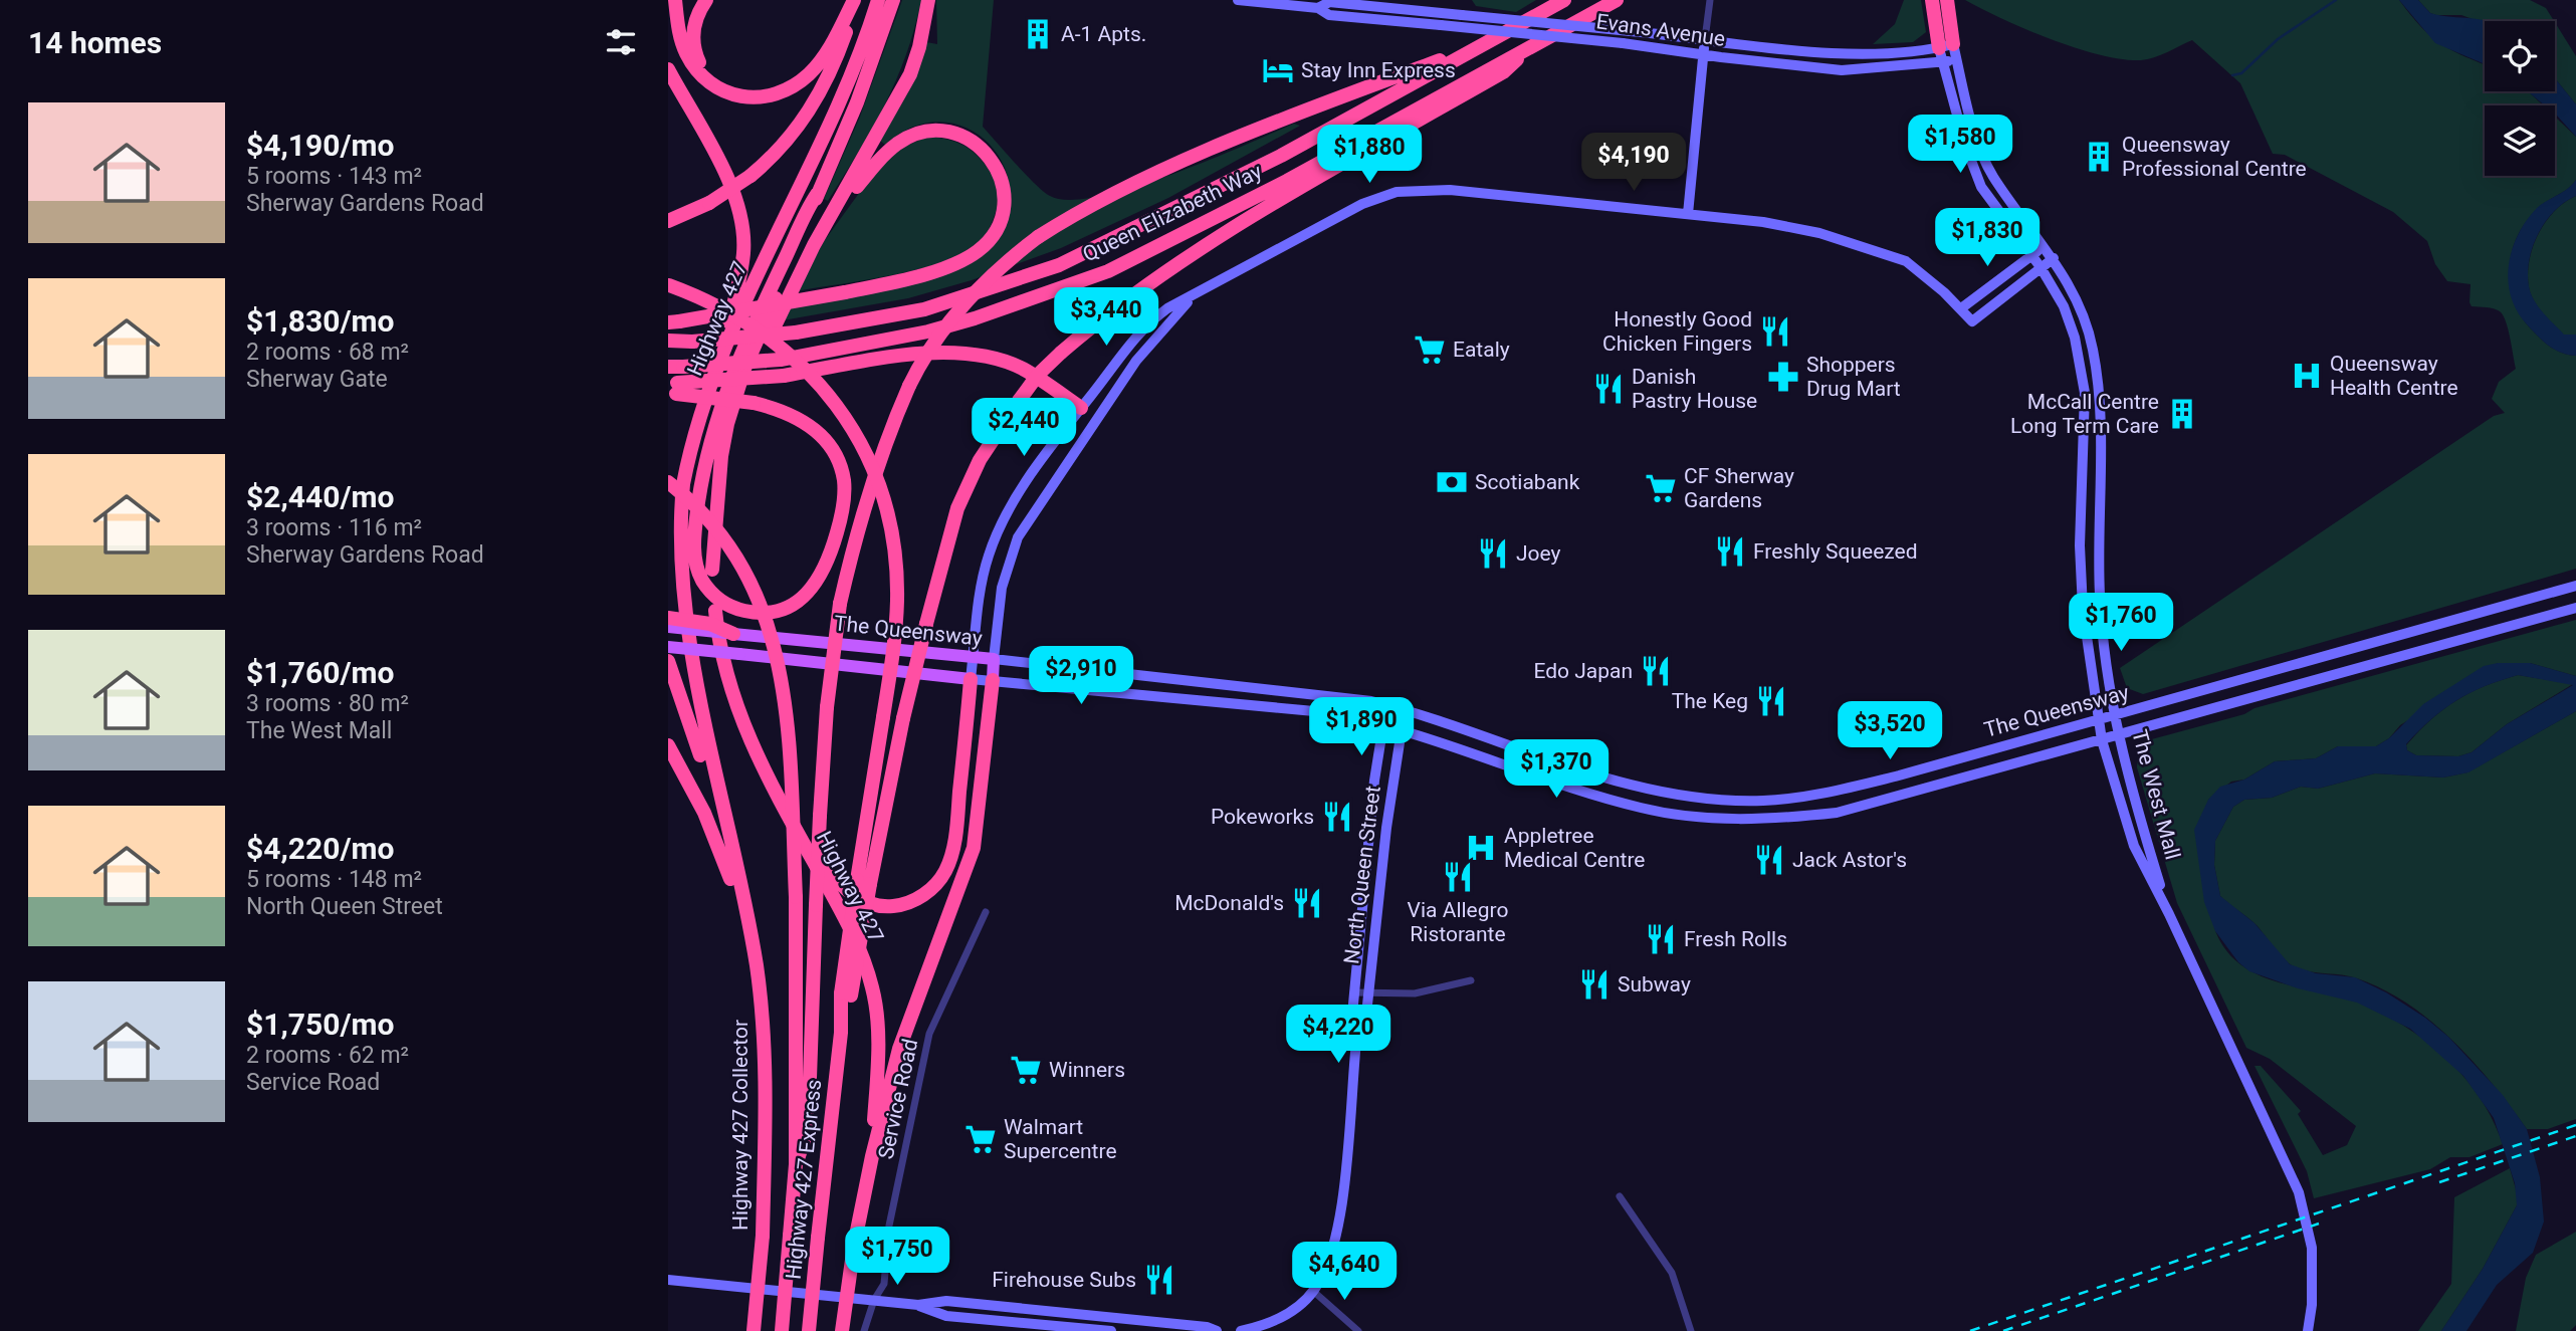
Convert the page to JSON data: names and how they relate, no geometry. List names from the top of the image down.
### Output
{
  "streets": {
    "highway": [
      "Queen Elizabeth Way",
      "Highway 427",
      "Highway 427 Collector",
      "Highway 427 Express"
    ],
    "main road": [
      "Evans Avenue",
      "The Queensway",
      "The West Mall",
      "North Queen Street"
    ],
    "street": ["Service Road"]
  },
  "crossings": [
    ["Evans Avenue", "The West Mall"],
    ["Highway 427", "Highway 427 Collector"],
    ["The Queensway", "The West Mall"],
    ["The Queensway", "North Queen Street"]
  ],
  "places": {
    "building": ["A-1 Apts.", "Queensway Professional Centre", "McCall Centre Long Term Care"],
    "hotel": ["Stay Inn Express"],
    "restaurant": [
      "Honestly Good Chicken Fingers",
      "Danish Pastry House",
      "Freshly Squeezed",
      "Joey",
      "Edo Japan",
      "The Keg",
      "Pokeworks",
      "Jack Astor's",
      "Via Allegro Ristorante",
      "McDonald's",
      "Fresh Rolls",
      "Subway",
      "Firehouse Subs"
    ],
    "supermarket": [
      "Eataly",
      "CF Sherway Gardens",
      "Winners",
      "Walmart Supercentre"
    ],
    "hospital": ["Queensway Health Centre", "Appletree Medical Centre"],
    "pharmacy": ["Shoppers Drug Mart"],
    "bank": ["Scotiabank"]
  },
  "page": {
    "heading": "14 homes",
    "list": [
      {
        "name": "$4,190/mo",
        "note": "5 rooms · 143 m² · Sherway Gardens Road"
      },
      {
        "name": "$1,830/mo",
        "note": "2 rooms · 68 m² · Sherway Gate"
      },
      {
        "name": "$2,440/mo",
        "note": "3 rooms · 116 m² · Sherway Gardens Road"
      },
      {
        "name": "$1,760/mo",
        "note": "3 rooms · 80 m² · The West Mall"
      },
      {
        "name": "$4,220/mo",
        "note": "5 rooms · 148 m² · North Queen Street"
      },
      {
        "name": "$1,750/mo",
        "note": "2 rooms · 62 m² · Service Road"
      }
    ],
    "price": [
      "$1,580",
      "$1,880",
      "$4,190",
      "$1,830",
      "$3,440",
      "$2,440",
      "$1,760",
      "$2,910",
      "$1,890",
      "$3,520",
      "$1,370",
      "$4,220",
      "$1,750",
      "$4,640"
    ]
  }
}
